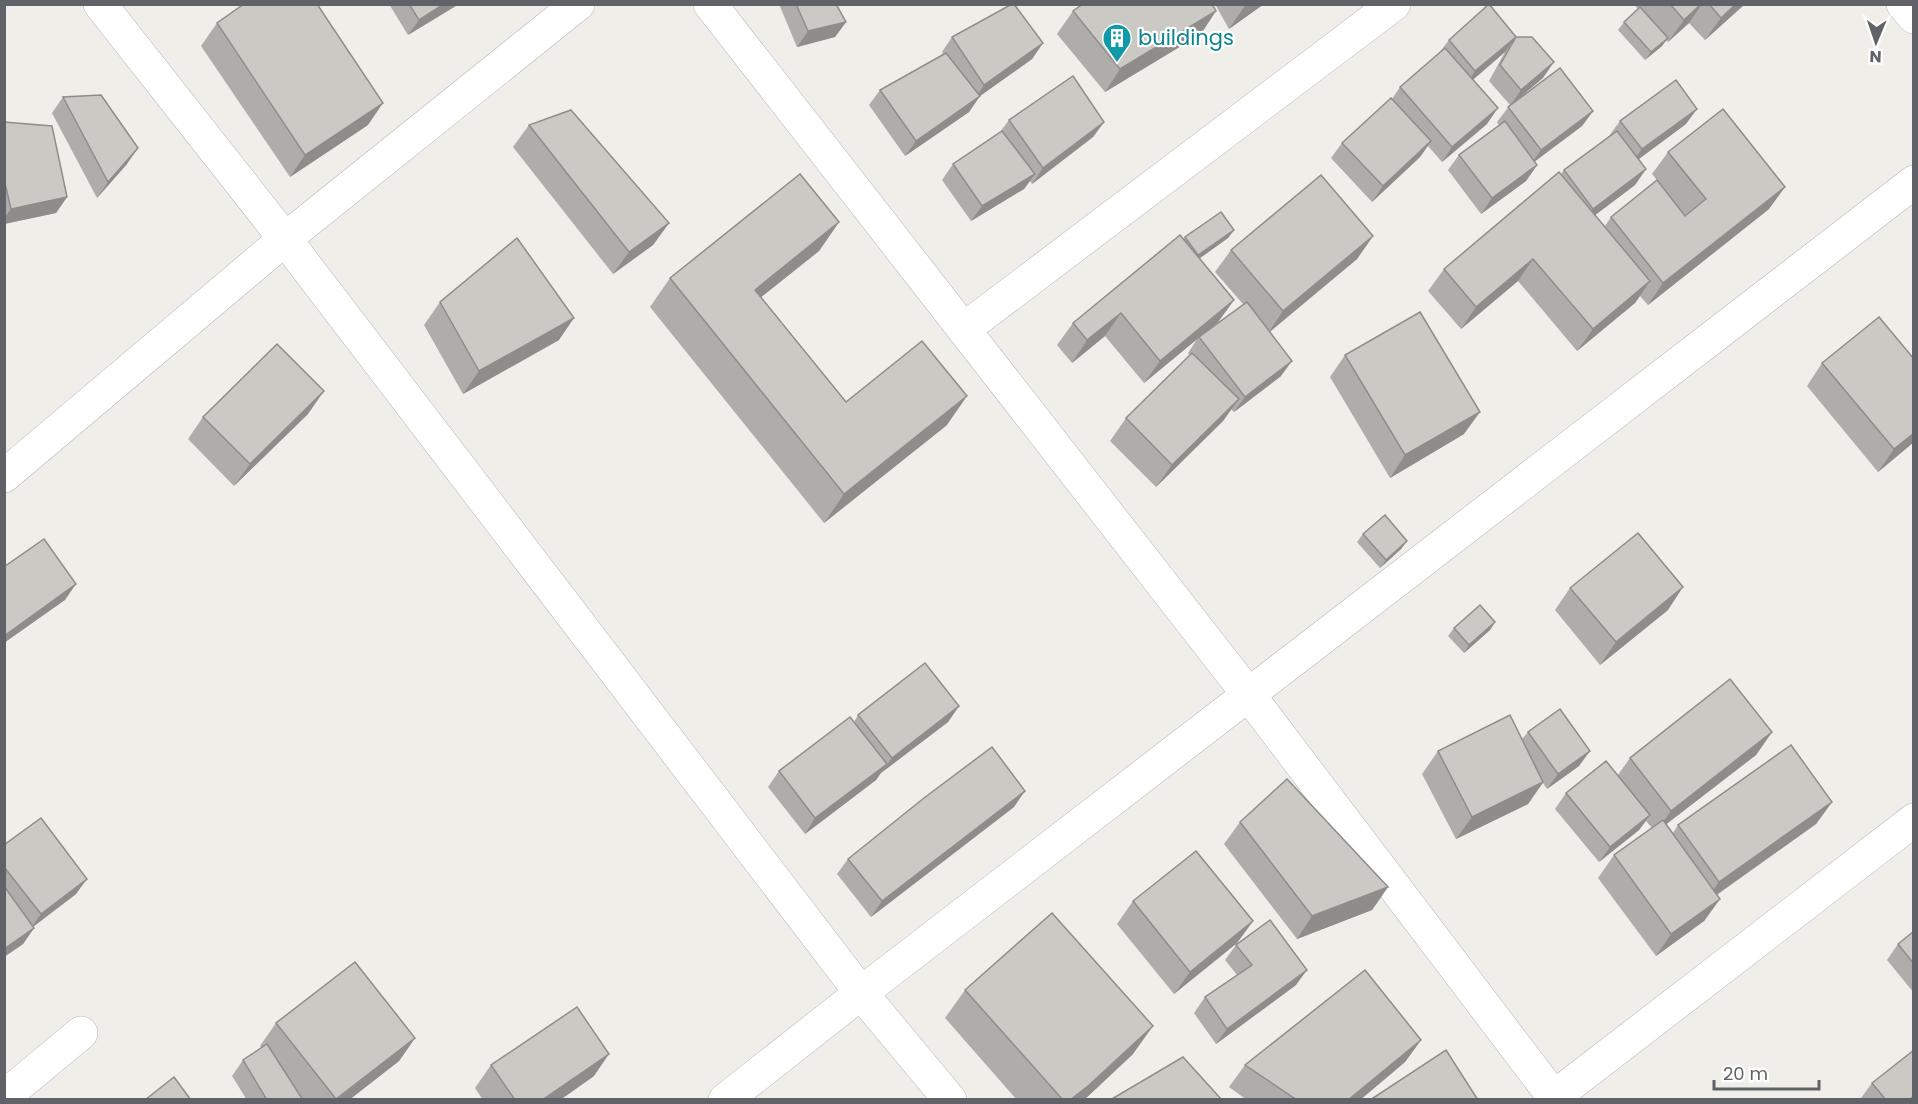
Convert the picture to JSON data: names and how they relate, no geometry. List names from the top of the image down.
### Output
{
  "places": {
    "building": ["buildings"]
  },
  "scale_bar": "20 m",
  "north": "bottom"
}
